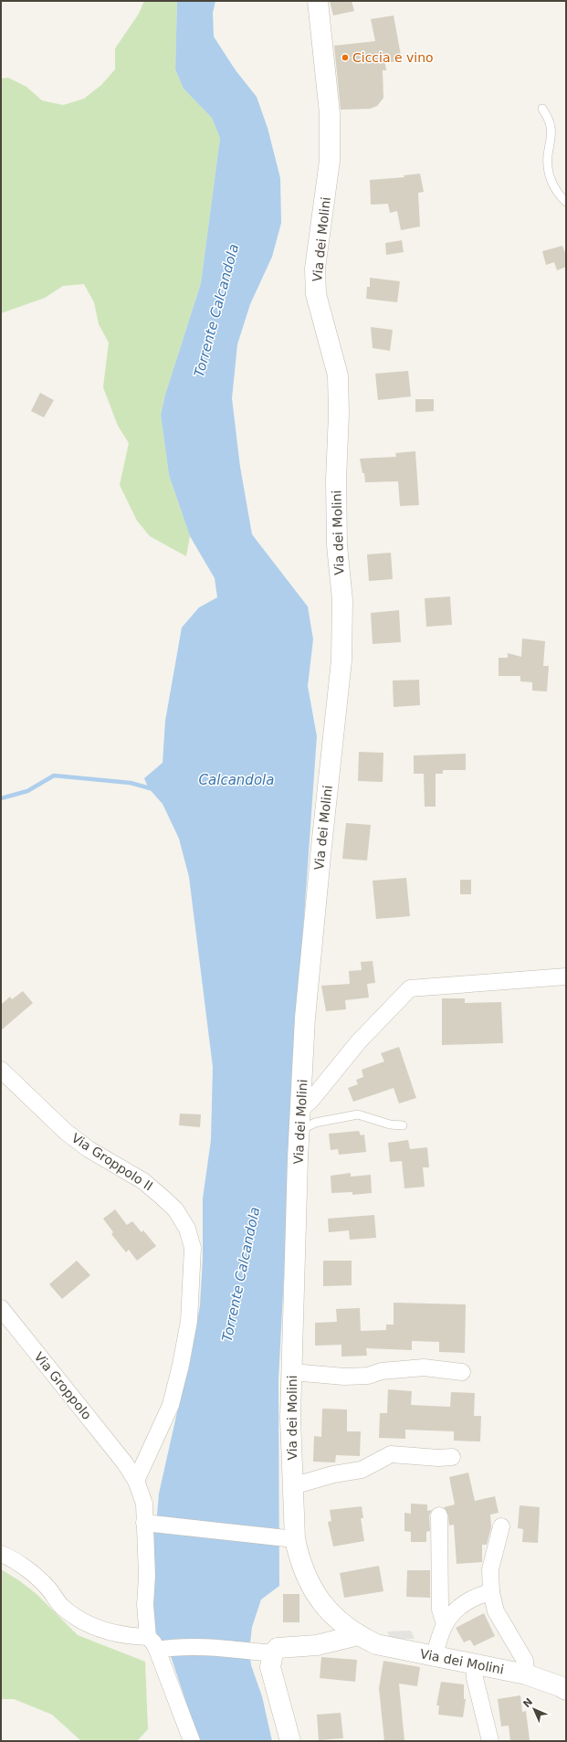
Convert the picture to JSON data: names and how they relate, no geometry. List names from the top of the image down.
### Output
{
  "streets": {
    "street": ["Via dei Molini", "Via Groppolo II", "Via Groppolo"]
  },
  "crossings": [
    ["Via Groppolo II", "Via Groppolo"]
  ],
  "water": ["Torrente Calcandola", "Calcandola"],
  "places": ["Ciccia e vino"],
  "north": "top left"
}
